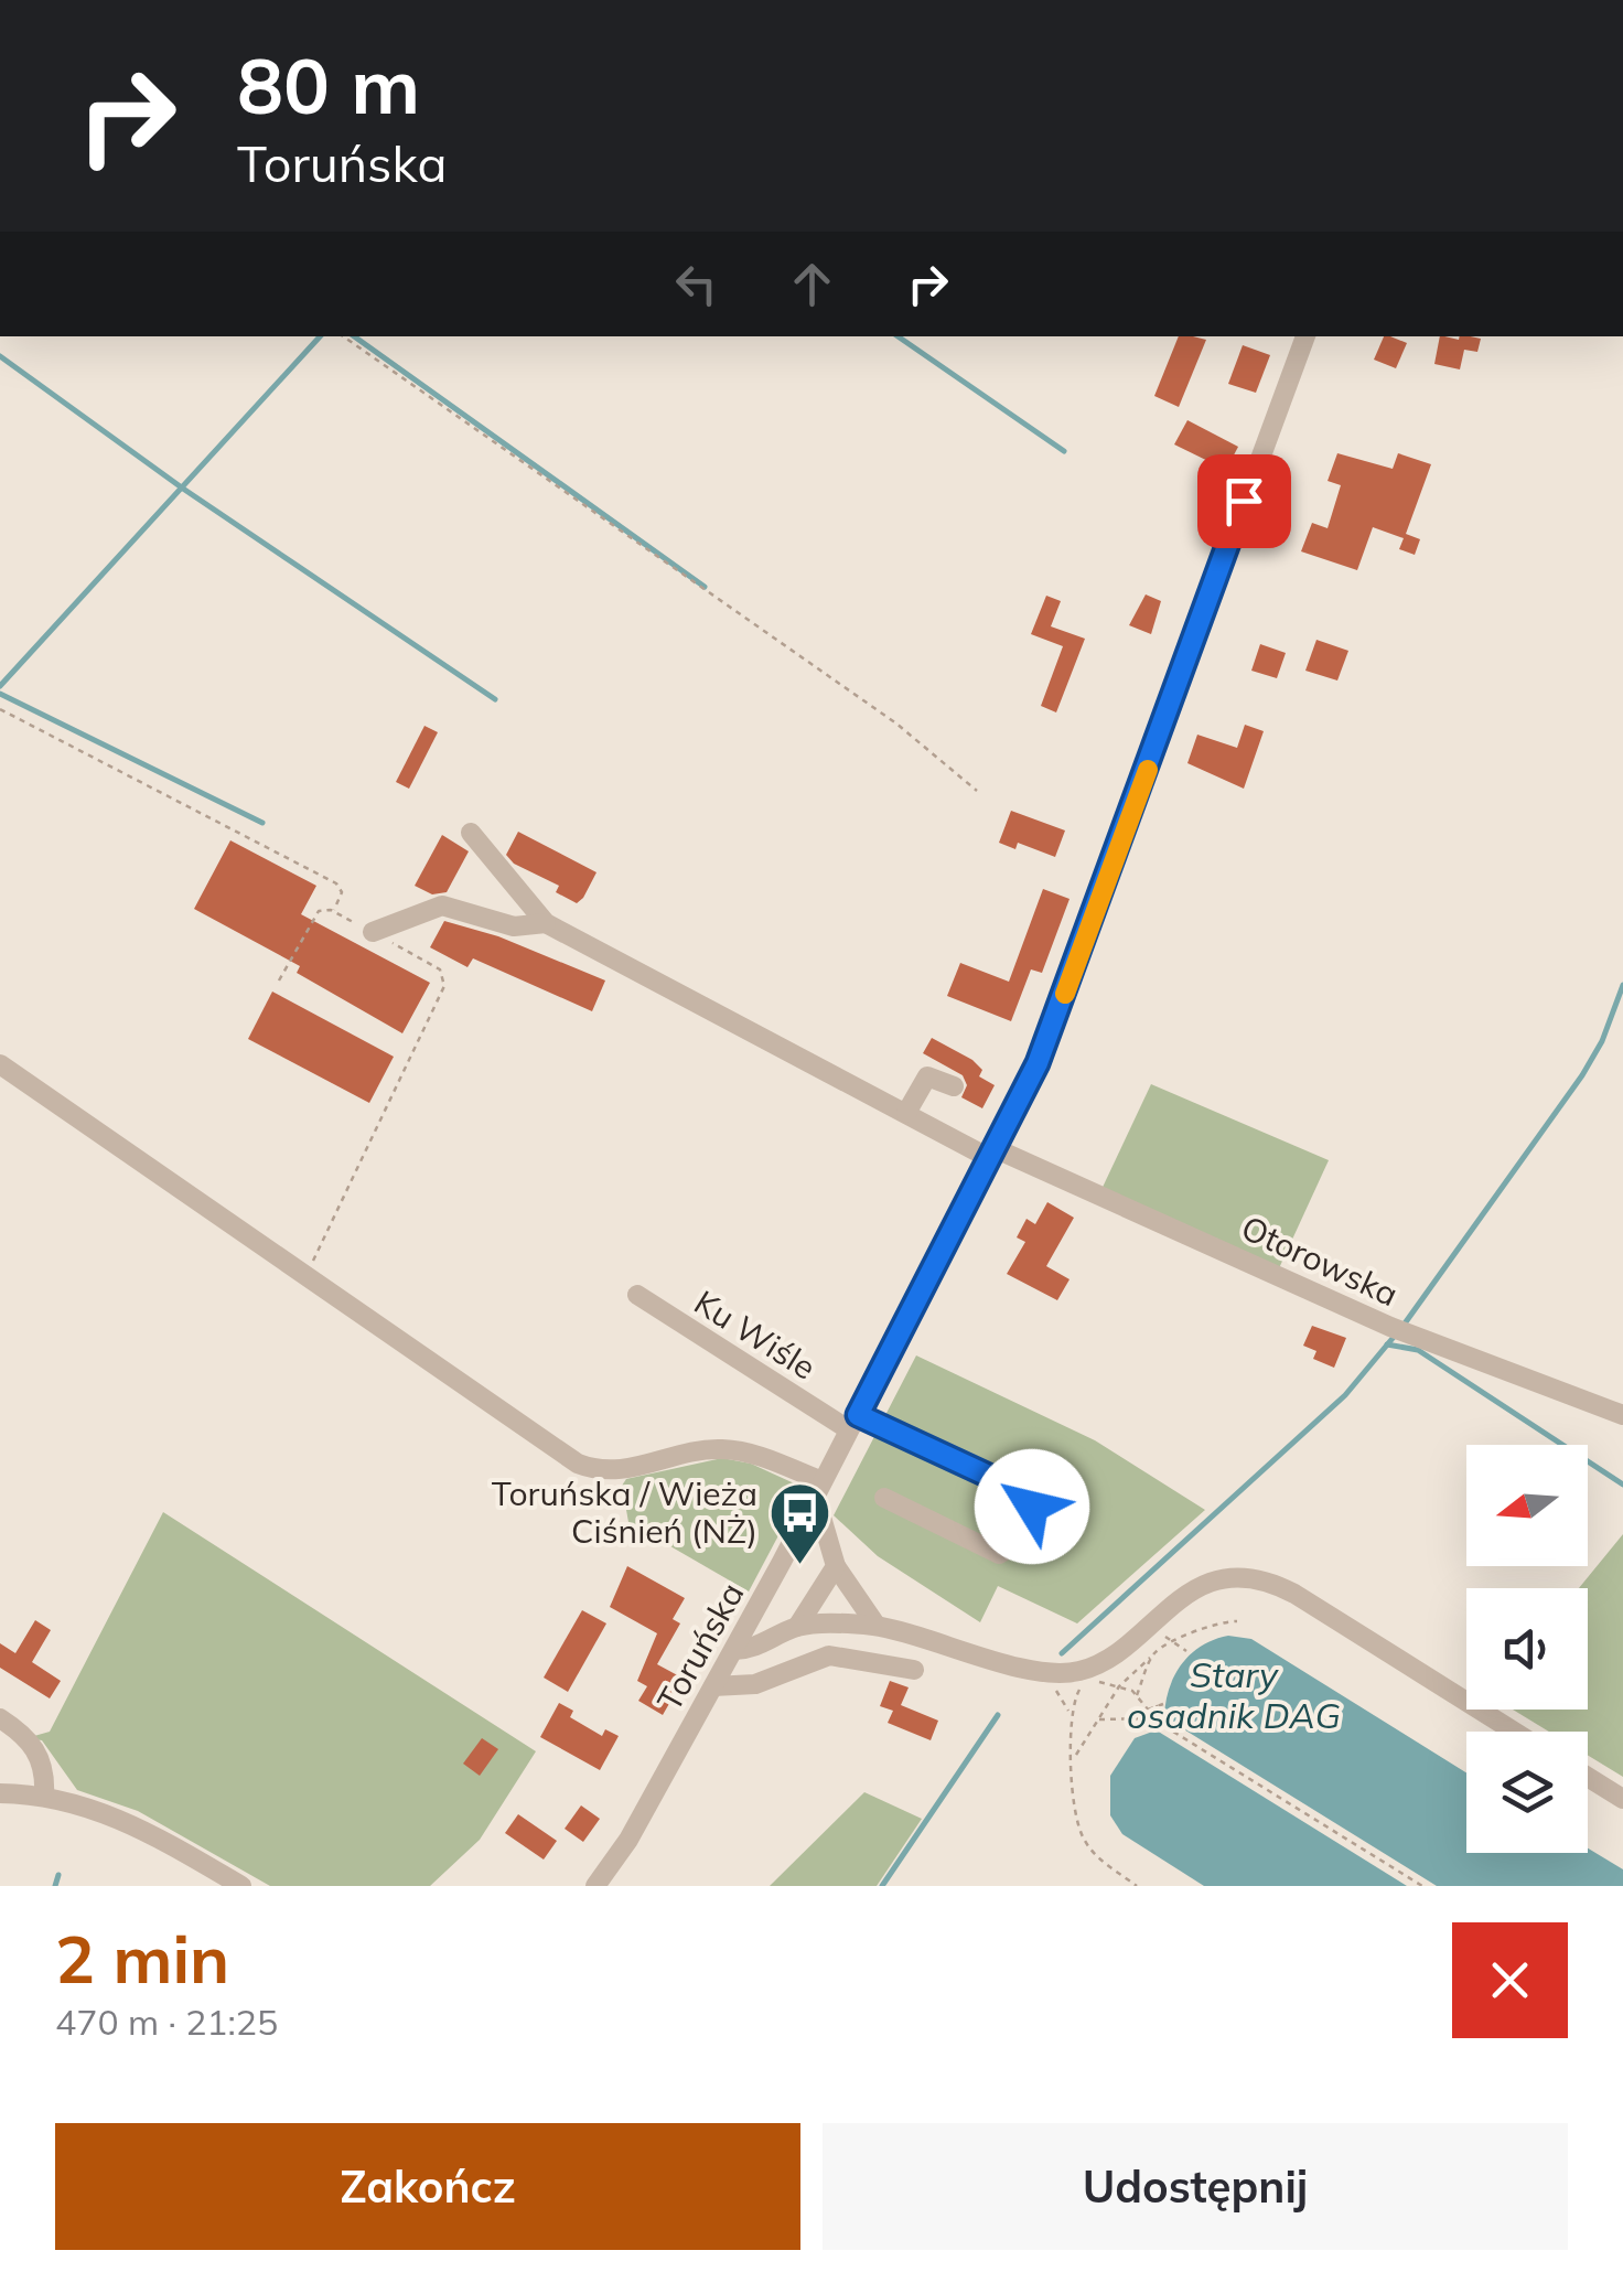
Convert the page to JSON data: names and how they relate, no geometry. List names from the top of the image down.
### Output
{
  "streets": {
    "street": ["Otorowska", "Ku Wiśle", "Toruńska"]
  },
  "crossings": [
    ["Otorowska", "Toruńska"],
    ["Ku Wiśle", "Toruńska"]
  ],
  "water": ["Stary osadnik DAG"],
  "places": {
    "bus stop": ["Toruńska / Wieża Ciśnień (NŻ)"]
  },
  "north": "left",
  "page": {
    "turn": ["80 m", "Toruńska"],
    "heading": ["2 min", "470 m · 21:25"],
    "buttons": ["Zakończ", "Udostępnij"]
  }
}
